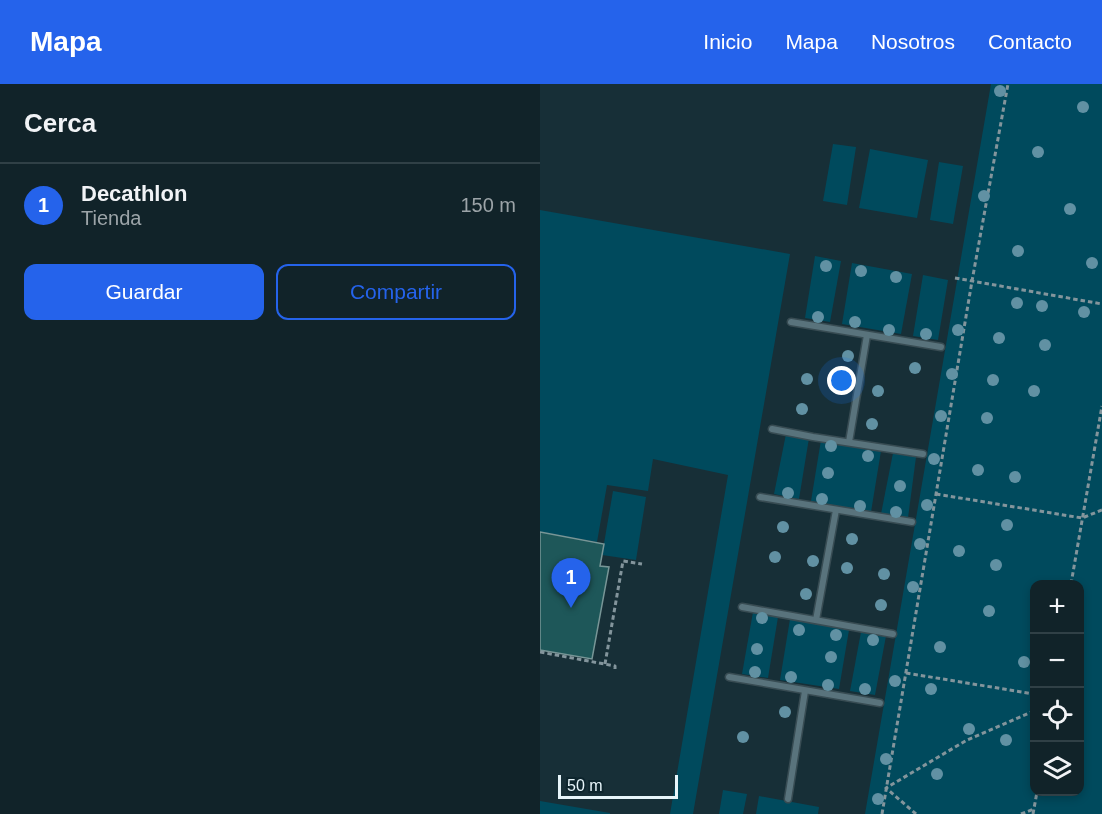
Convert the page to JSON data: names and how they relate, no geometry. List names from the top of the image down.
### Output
{
  "scale_bar": "50 m",
  "page": {
    "header": "Mapa",
    "nav": [
      "Inicio",
      "Mapa",
      "Nosotros",
      "Contacto"
    ],
    "heading": "Cerca",
    "list": [
      {
        "mark": "1",
        "name": "Decathlon",
        "note": "Tienda",
        "value": "150 m"
      }
    ],
    "buttons": ["Guardar", "Compartir"],
    "pins": "1",
    "map_buttons": ["+", "−"],
    "scale": "50 m"
  }
}
